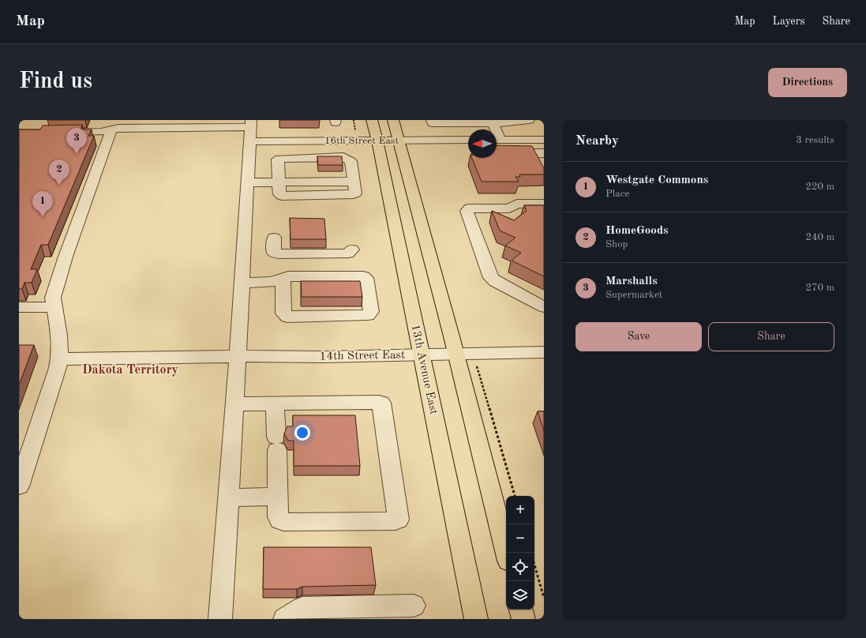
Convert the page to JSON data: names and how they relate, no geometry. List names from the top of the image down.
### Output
{
  "streets": {
    "main road": ["13th Avenue East"],
    "street": ["16th Street East", "14th Street East"]
  },
  "crossings": [
    ["16th Street East", "13th Avenue East"],
    ["14th Street East", "13th Avenue East"]
  ],
  "districts": ["Dakota Territory"],
  "north": "left",
  "page": {
    "header": "Map",
    "nav": ["Map", "Layers", "Share"],
    "buttons": [
      "Directions",
      ["Save", "Share"]
    ],
    "title": "Find us",
    "heading": ["Nearby", "3 results"],
    "pins": ["3", "2", "1"],
    "list": [
      {
        "mark": "1",
        "name": "Westgate Commons",
        "note": "Place",
        "value": "220 m"
      },
      {
        "mark": "2",
        "name": "HomeGoods",
        "note": "Shop",
        "value": "240 m"
      },
      {
        "mark": "3",
        "name": "Marshalls",
        "note": "Supermarket",
        "value": "270 m"
      }
    ],
    "map_buttons": ["+", "−"]
  }
}
